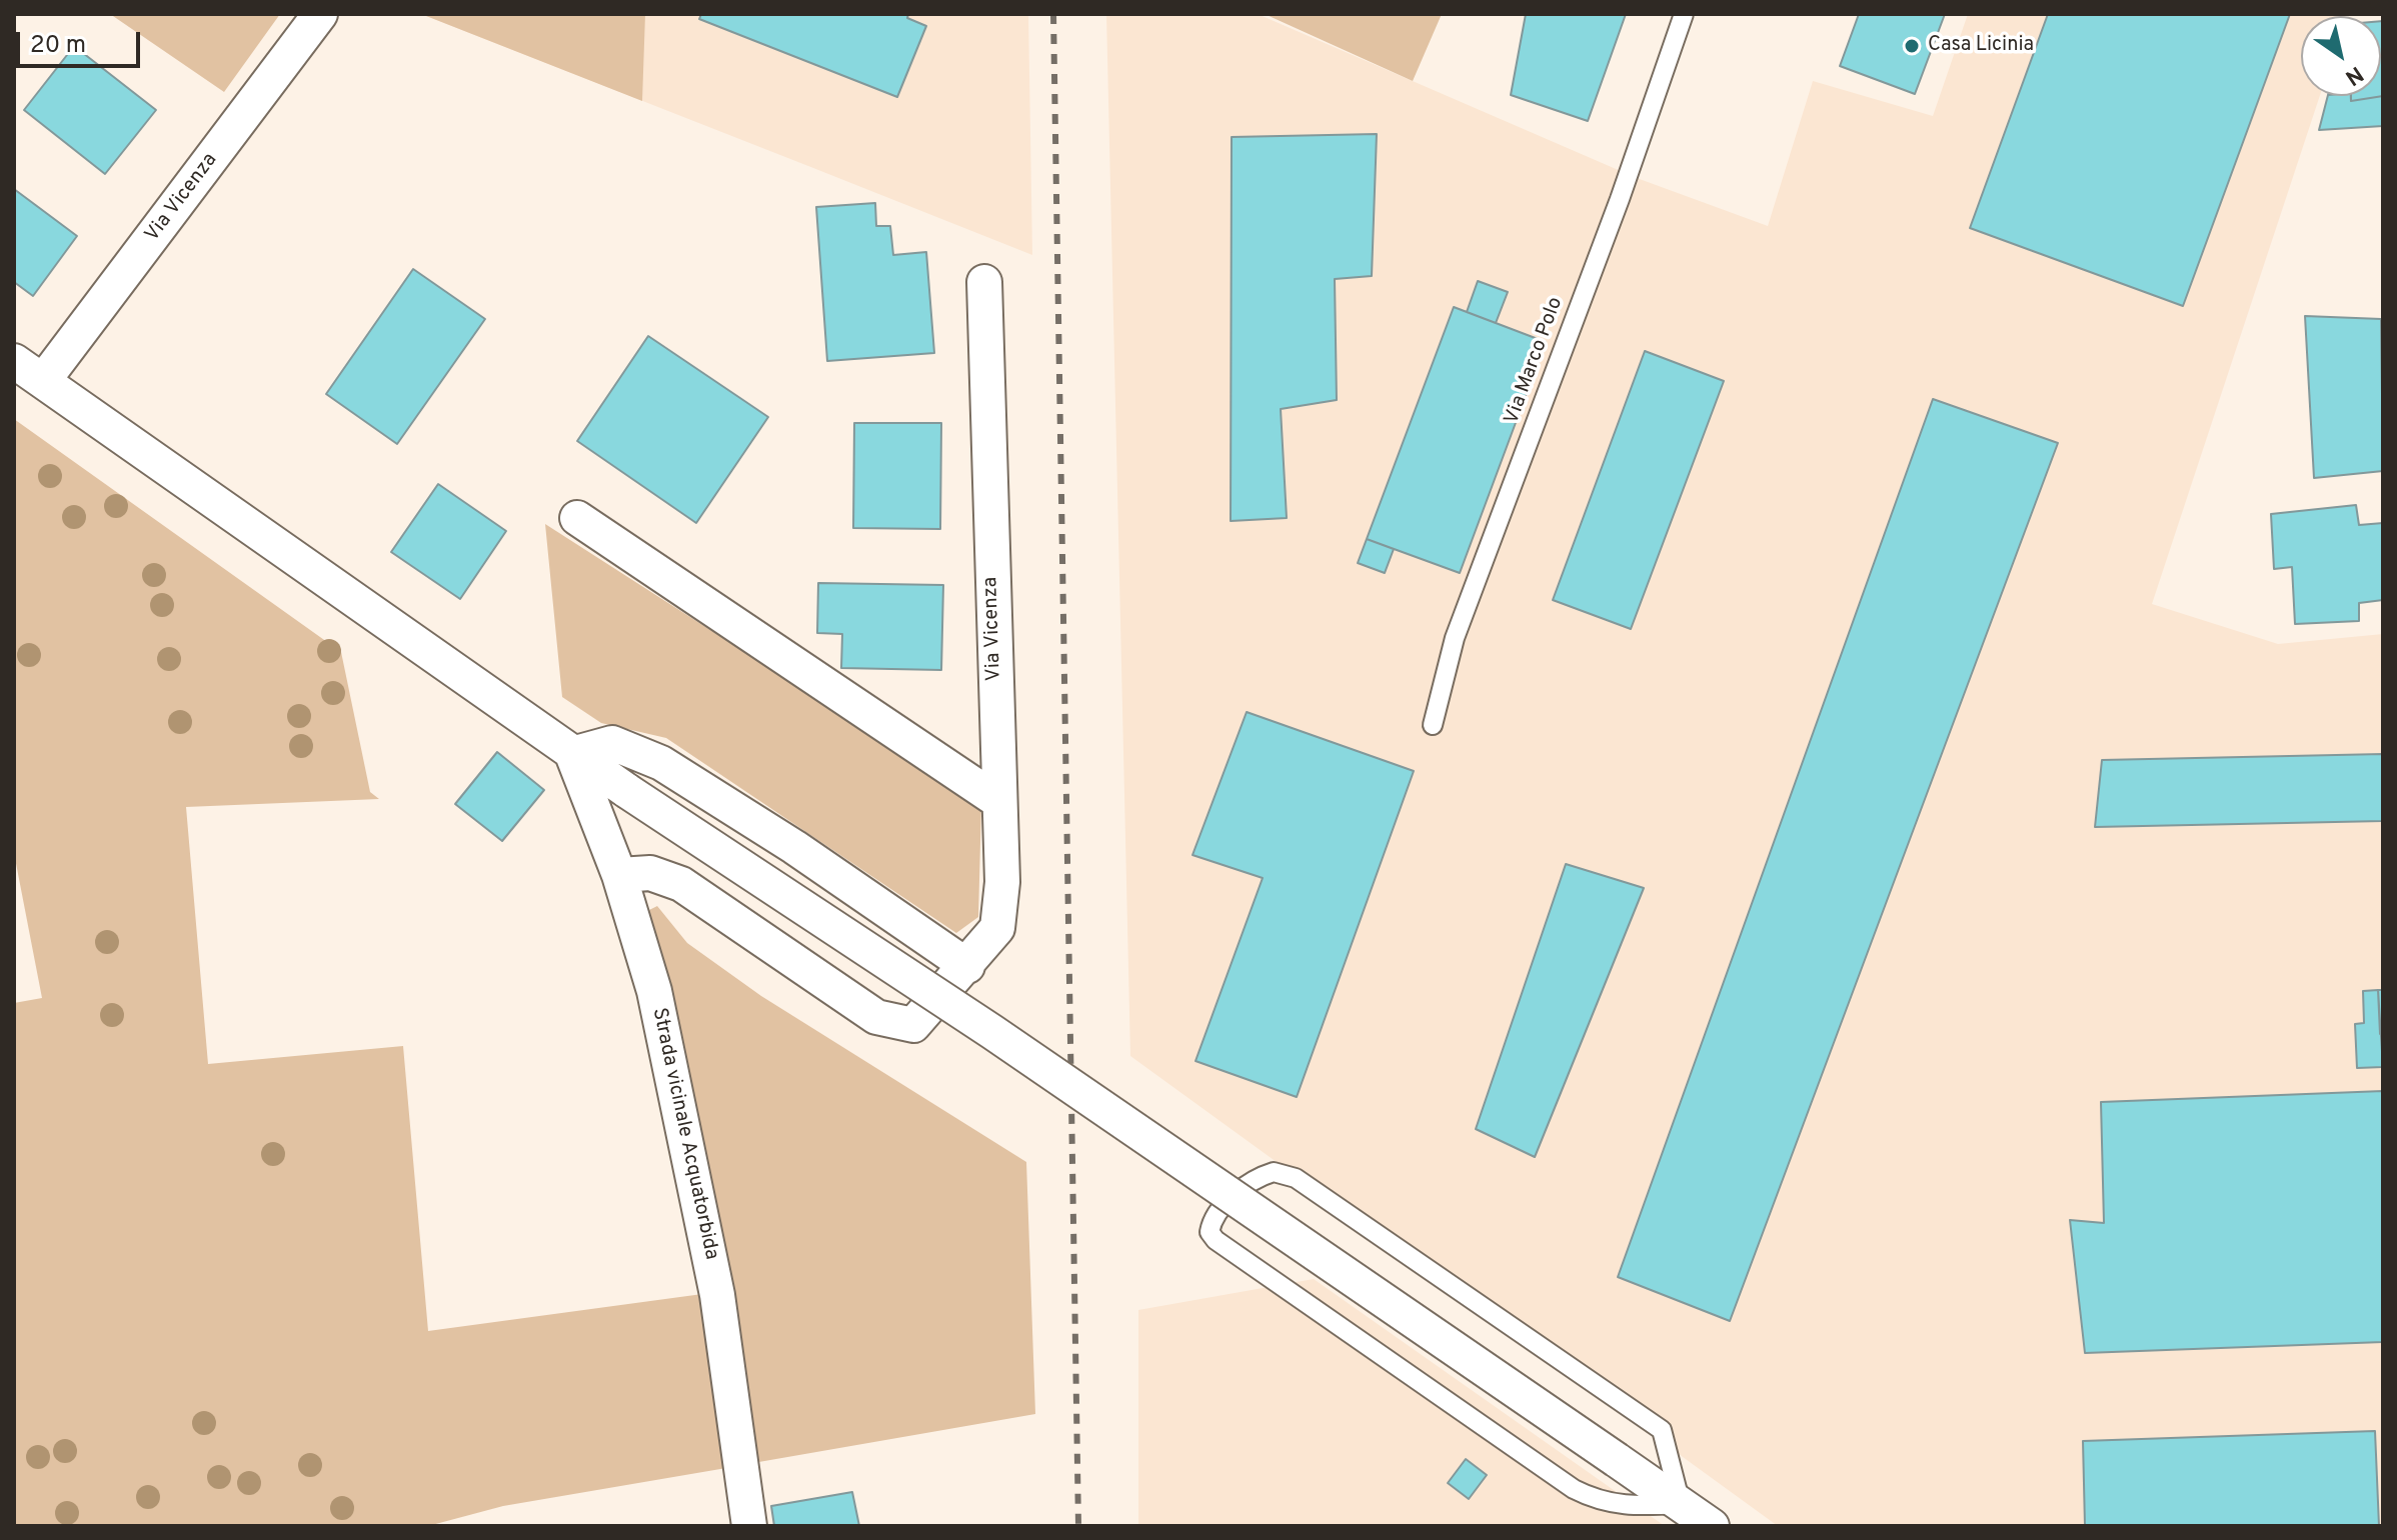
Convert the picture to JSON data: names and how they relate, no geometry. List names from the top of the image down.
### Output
{
  "streets": {
    "street": ["Via Vicenza", "Strada vicinale Acquatorbida"],
    "lane": ["Via Marco Polo"]
  },
  "crossings": [
    ["Via Vicenza", "Strada vicinale Acquatorbida"]
  ],
  "places": ["Casa Licinia"],
  "scale_bar": "20 m",
  "north": "bottom right"
}
